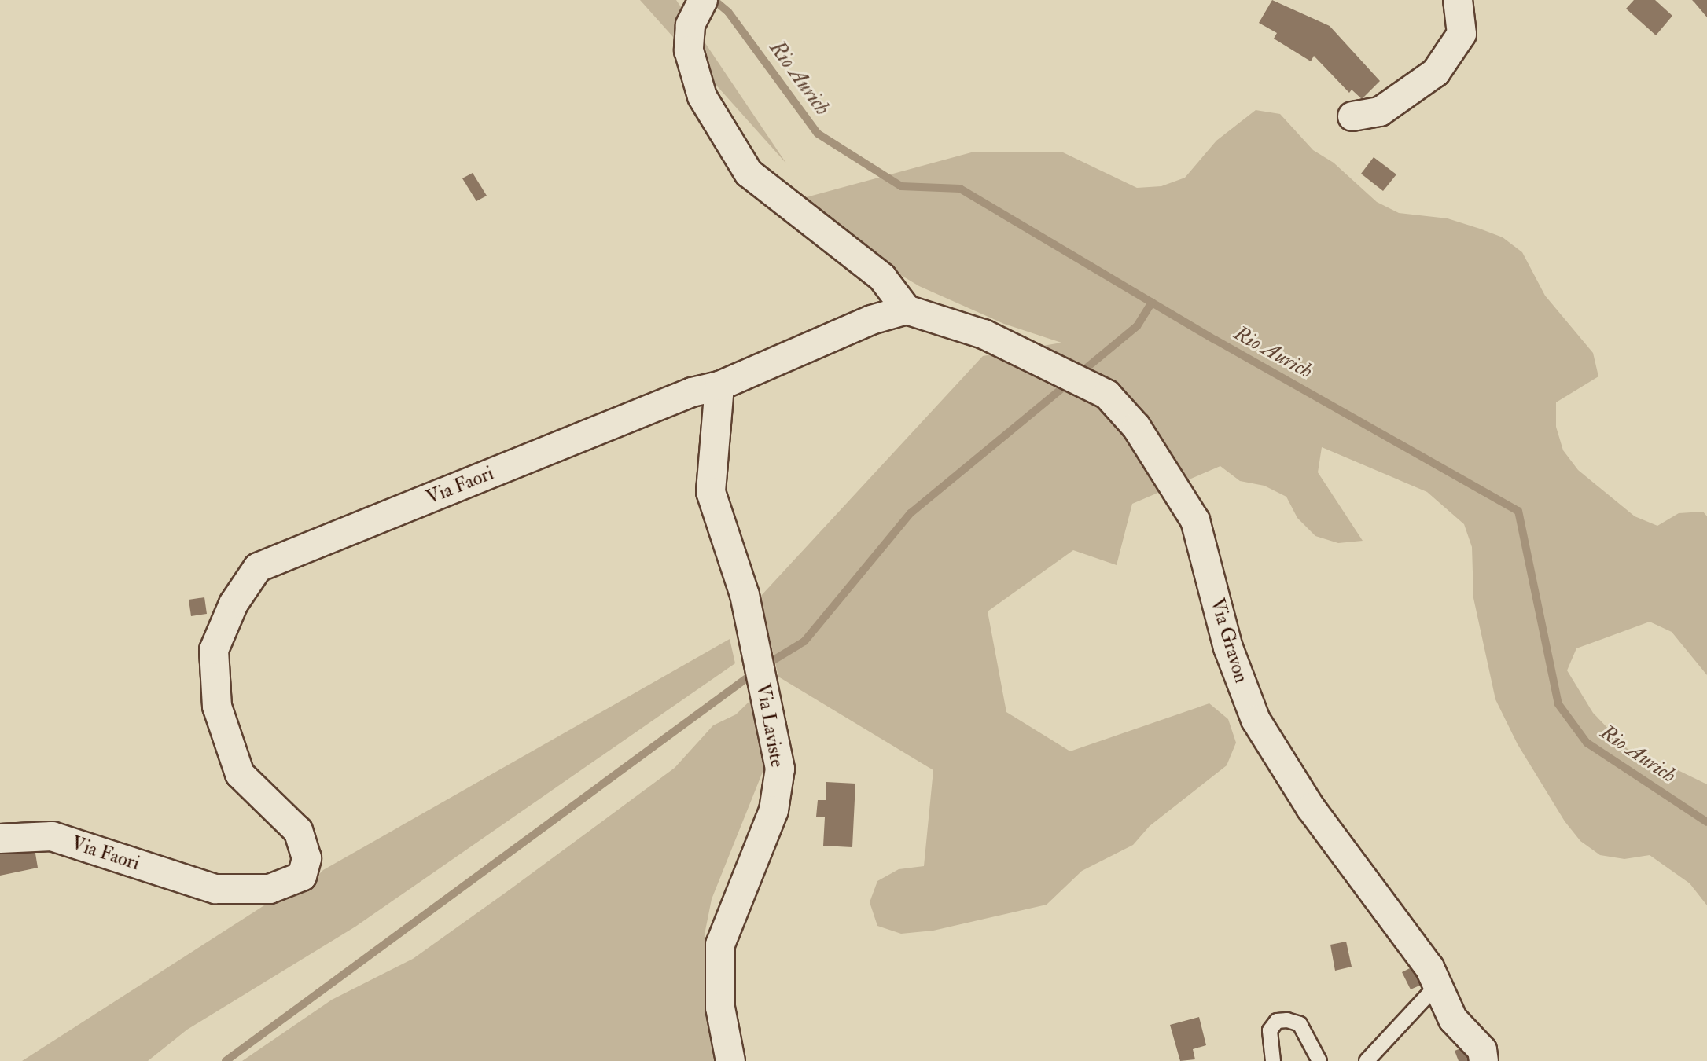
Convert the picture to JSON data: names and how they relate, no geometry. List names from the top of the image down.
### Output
{
  "streets": {
    "street": ["Via Faori", "Via Gravon", "Via Laviste"]
  },
  "crossings": [
    ["Via Faori", "Via Gravon"],
    ["Via Faori", "Via Laviste"]
  ],
  "water": ["Rio Aurich"]
}
